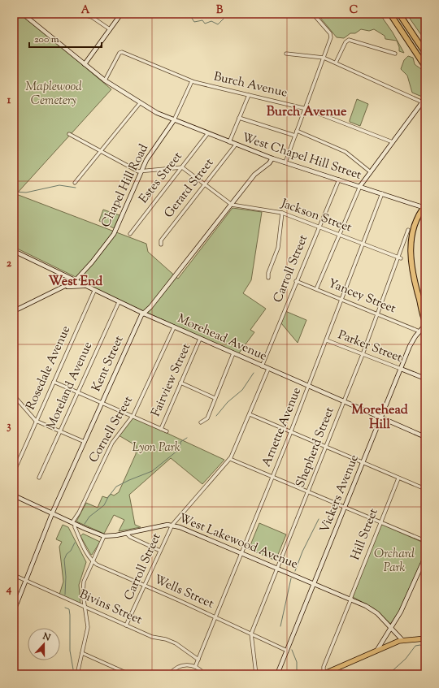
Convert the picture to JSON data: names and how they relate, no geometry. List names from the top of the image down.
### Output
{
  "streets": {
    "street": [
      "Burch Avenue",
      "West Chapel Hill Street",
      "Estes Street",
      "Chapel Hill Road",
      "Gerard Street",
      "Jackson Street",
      "Carroll Street",
      "Yancey Street",
      "Morehead Avenue",
      "Parker Street",
      "Kent Street",
      "Rosedale Avenue",
      "Fairview Street",
      "Moreland Avenue",
      "Arnette Avenue",
      "Cornell Street",
      "Shepherd Street",
      "Vickers Avenue",
      "Hill Street",
      "West Lakewood Avenue",
      "Wells Street",
      "Bivins Street"
    ]
  },
  "crossings": [
    ["Burch Avenue", "West Chapel Hill Street"],
    ["West Chapel Hill Street", "Estes Street"],
    ["West Chapel Hill Street", "Chapel Hill Road"],
    ["West Chapel Hill Street", "Gerard Street"],
    ["West Chapel Hill Street", "Carroll Street"],
    ["West Chapel Hill Street", "Kent Street"],
    ["West Chapel Hill Street", "Arnette Avenue"],
    ["Estes Street", "Jackson Street"],
    ["Chapel Hill Road", "Morehead Avenue"],
    ["Gerard Street", "Jackson Street"],
    ["Jackson Street", "Carroll Street"],
    ["Jackson Street", "Kent Street"],
    ["Jackson Street", "Arnette Avenue"],
    ["Jackson Street", "Shepherd Street"],
    ["Carroll Street", "Yancey Street"],
    ["Carroll Street", "Morehead Avenue"],
    ["Carroll Street", "West Lakewood Avenue"],
    ["Carroll Street", "Wells Street"],
    ["Carroll Street", "Bivins Street"],
    ["Yancey Street", "Arnette Avenue"],
    ["Yancey Street", "Shepherd Street"],
    ["Yancey Street", "Vickers Avenue"],
    ["Morehead Avenue", "Kent Street"],
    ["Morehead Avenue", "Rosedale Avenue"],
    ["Morehead Avenue", "Fairview Street"],
    ["Morehead Avenue", "Moreland Avenue"],
    ["Morehead Avenue", "Arnette Avenue"],
    ["Morehead Avenue", "Cornell Street"],
    ["Morehead Avenue", "Shepherd Street"],
    ["Morehead Avenue", "Vickers Avenue"],
    ["Parker Street", "Arnette Avenue"],
    ["Parker Street", "Shepherd Street"],
    ["Parker Street", "Vickers Avenue"],
    ["Kent Street", "West Lakewood Avenue"],
    ["Kent Street", "Bivins Street"],
    ["Arnette Avenue", "West Lakewood Avenue"],
    ["Arnette Avenue", "Wells Street"],
    ["Arnette Avenue", "Bivins Street"],
    ["Cornell Street", "West Lakewood Avenue"],
    ["Shepherd Street", "West Lakewood Avenue"],
    ["Shepherd Street", "Wells Street"],
    ["Vickers Avenue", "West Lakewood Avenue"],
    ["Vickers Avenue", "Wells Street"],
    ["Hill Street", "West Lakewood Avenue"]
  ],
  "districts": ["Burch Avenue", "West End", "Morehead Hill"],
  "parks": ["Maplewood Cemetery", "Lyon Park", "Orchard Park"],
  "scale_bar": "200 m",
  "north": "top",
  "grid": {
    "columns": ["A", "B", "C"],
    "rows": [
      "1",
      "2",
      "3",
      "4"
    ]
  }
}
